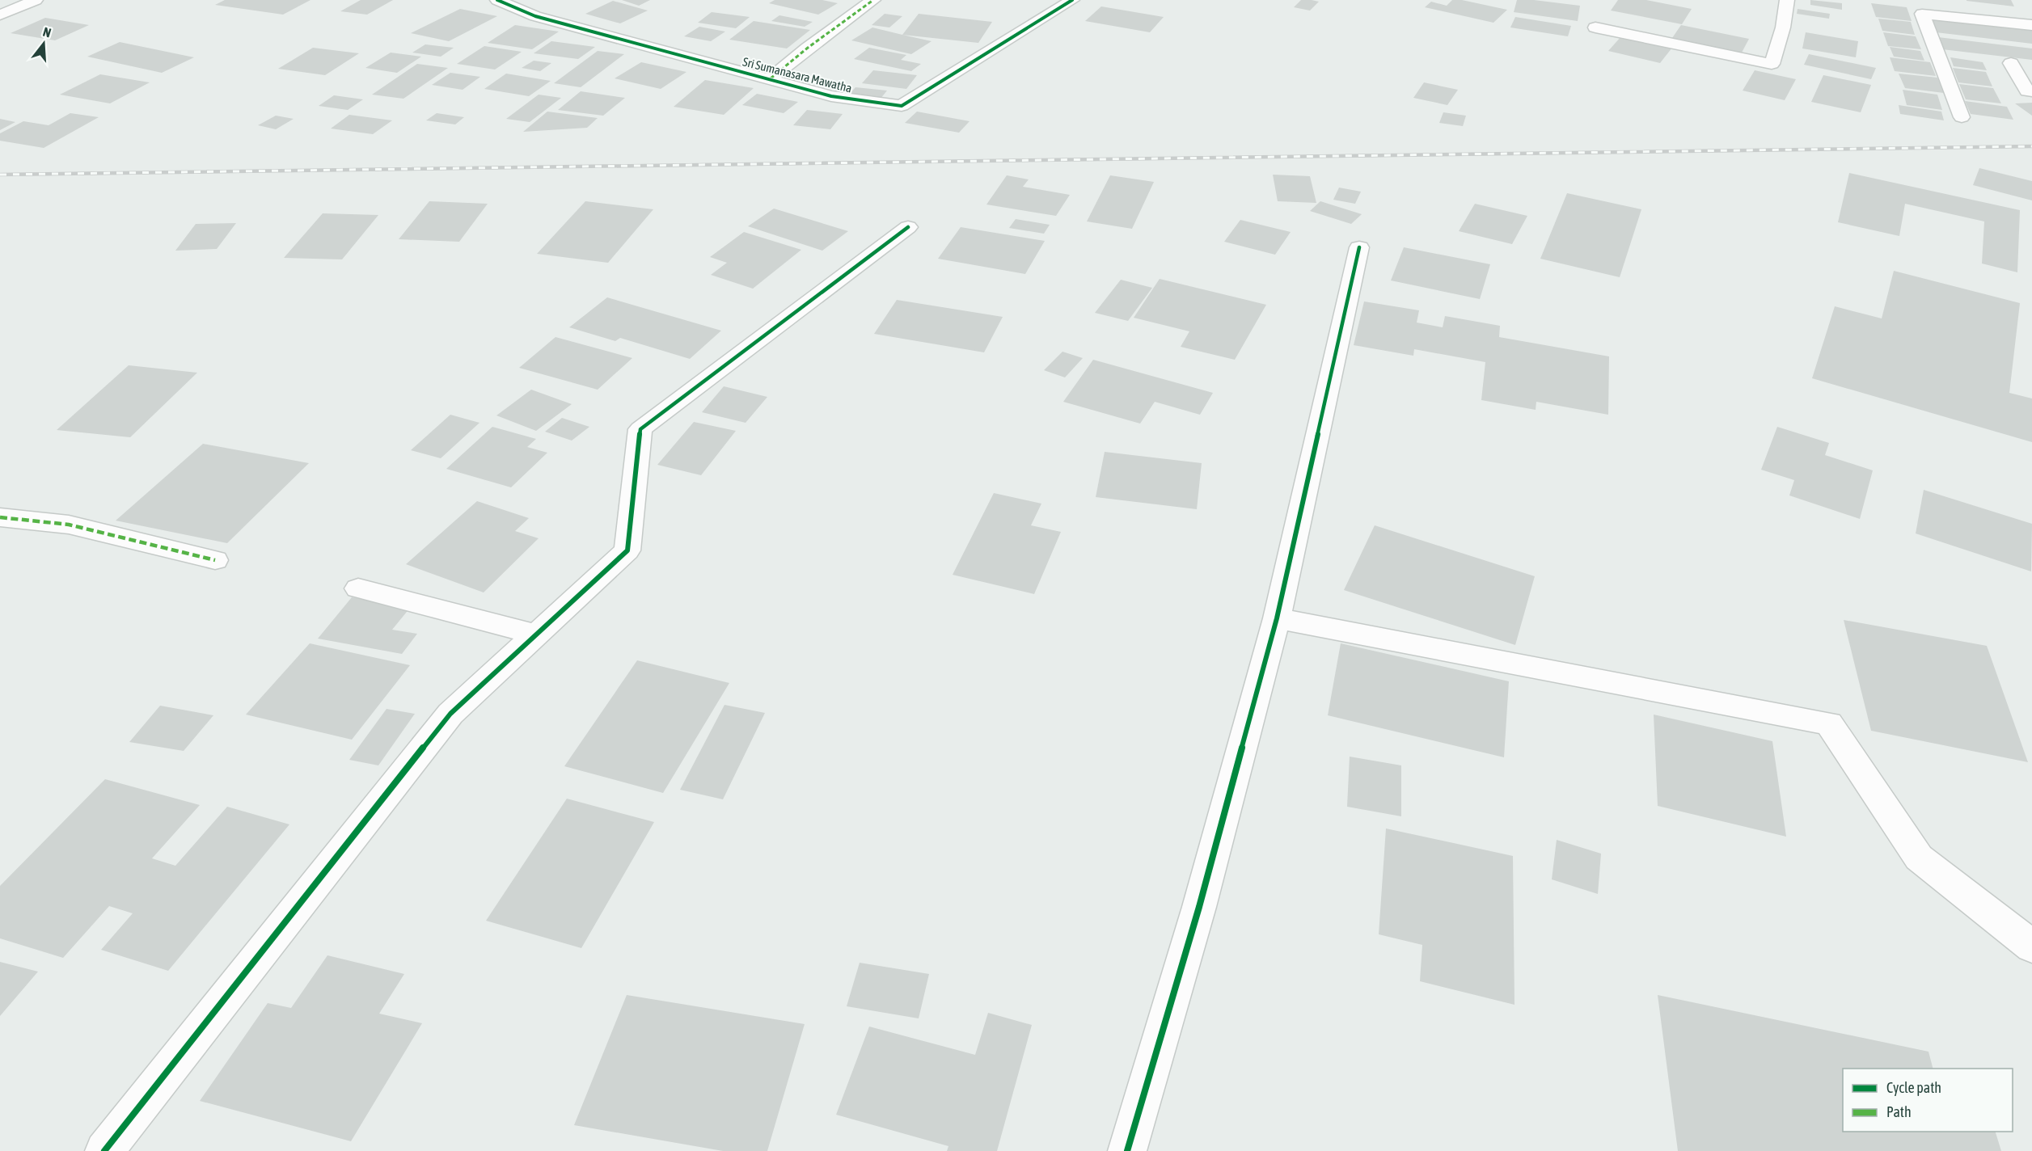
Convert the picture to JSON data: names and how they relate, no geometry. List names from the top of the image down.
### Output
{
  "streets": {
    "street": ["Sri Sumanasara Mawatha"]
  },
  "legend": ["Cycle path", "Path"],
  "north": "top"
}
